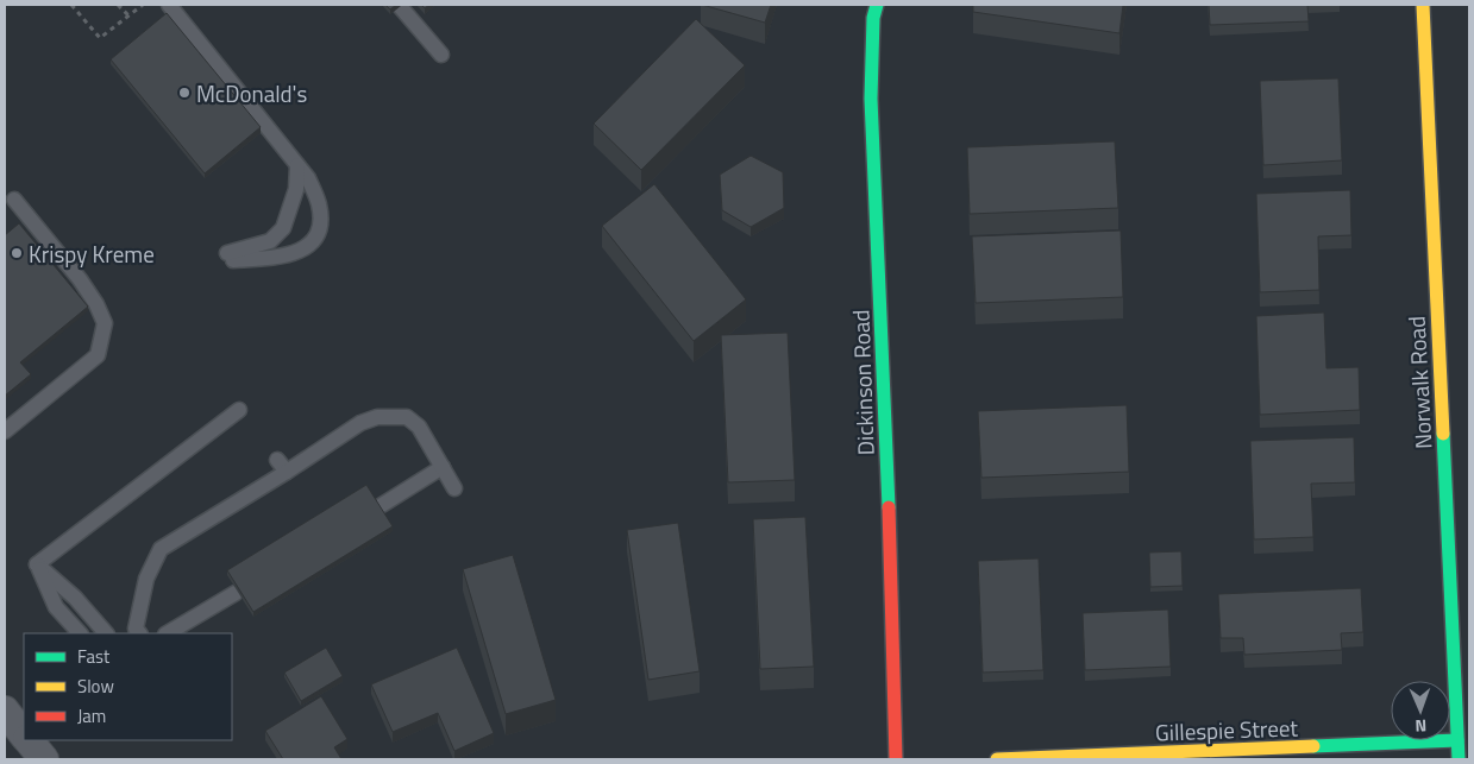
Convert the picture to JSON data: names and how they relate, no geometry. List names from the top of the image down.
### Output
{
  "streets": {
    "street": ["Dickinson Road", "Norwalk Road", "Gillespie Street"]
  },
  "crossings": [
    ["Norwalk Road", "Gillespie Street"]
  ],
  "places": ["McDonald's", "Krispy Kreme"],
  "legend": ["Fast", "Slow", "Jam"],
  "north": "bottom"
}
